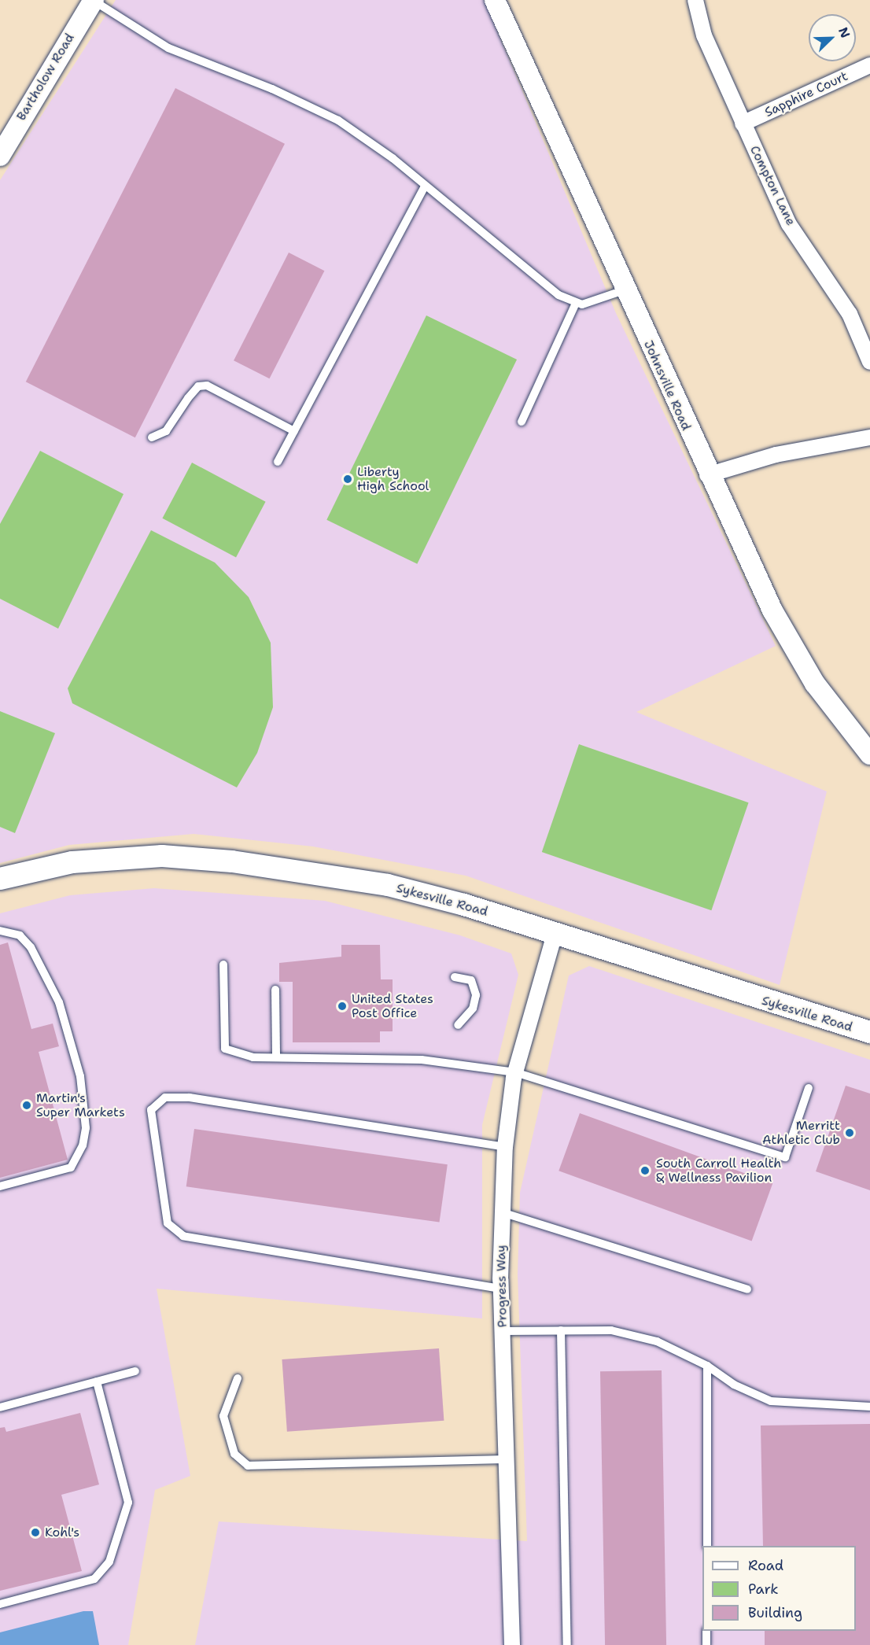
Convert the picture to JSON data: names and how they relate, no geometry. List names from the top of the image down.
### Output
{
  "streets": {
    "main road": ["Sykesville Road"],
    "street": [
      "Bartholow Road",
      "Sapphire Court",
      "Compton Lane",
      "Johnsville Road",
      "Progress Way"
    ]
  },
  "crossings": [
    ["Sapphire Court", "Compton Lane"],
    ["Sykesville Road", "Progress Way"]
  ],
  "places": [
    "Liberty High School",
    "United States Post Office",
    "Martin's Super Markets",
    "Merritt Athletic Club",
    "South Carroll Health & Wellness Pavilion",
    "Kohl's"
  ],
  "legend": ["Road", "Park", "Building"],
  "north": "top right"
}
